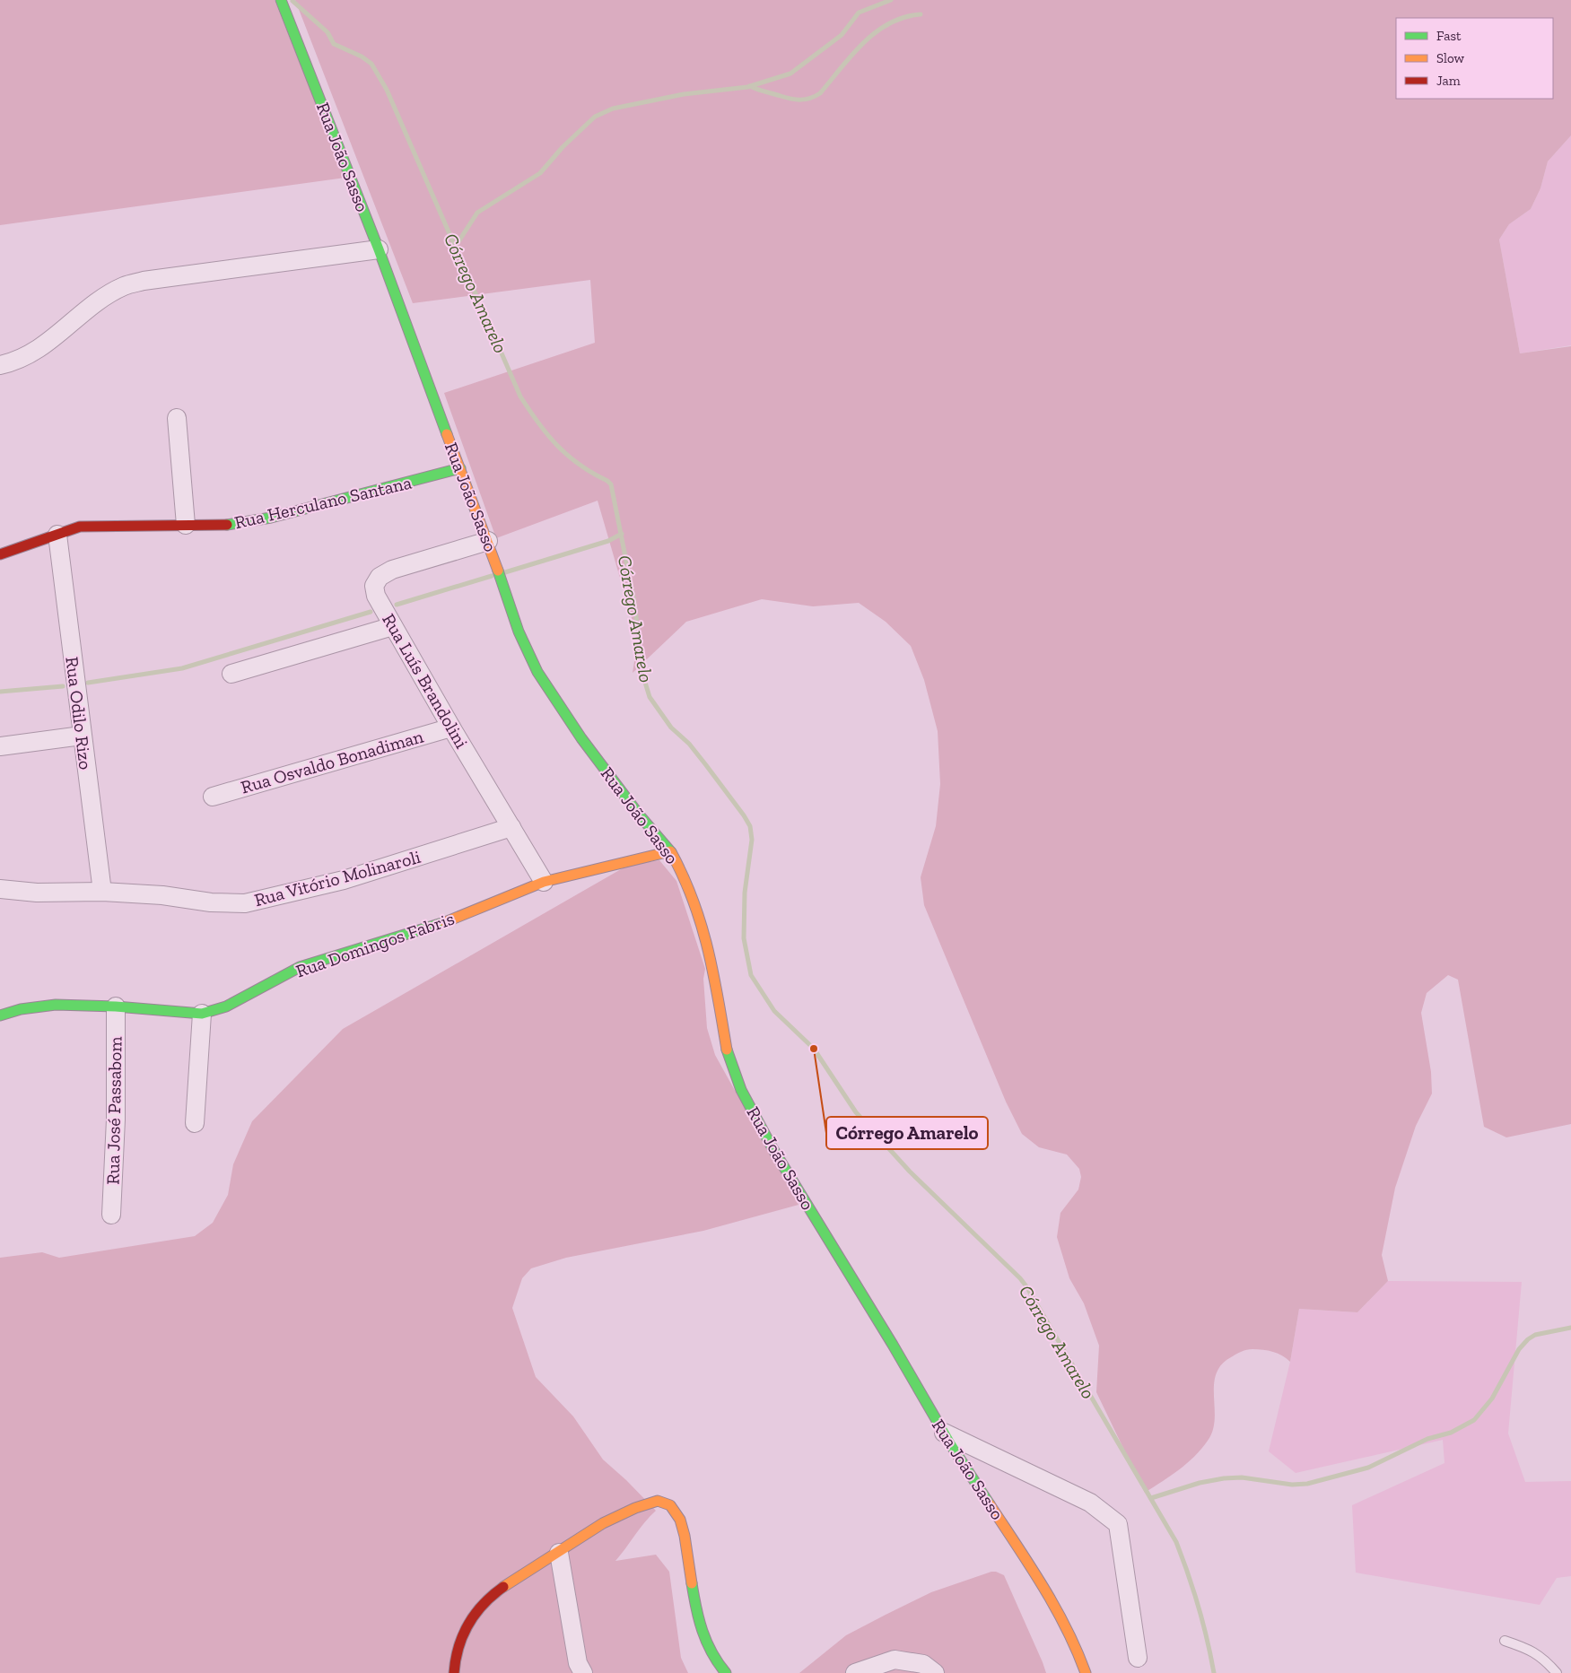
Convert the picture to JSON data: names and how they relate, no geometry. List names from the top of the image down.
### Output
{
  "streets": {
    "street": [
      "Rua João Sasso",
      "Rua Herculano Santana",
      "Rua Luís Brandolini",
      "Rua Odilo Rizo",
      "Rua Osvaldo Bonadiman",
      "Rua Vitório Molinaroli",
      "Rua Domingos Fabris",
      "Rua José Passabom"
    ]
  },
  "crossings": [
    ["Rua João Sasso", "Rua Herculano Santana"],
    ["Rua João Sasso", "Rua Luís Brandolini"],
    ["Rua João Sasso", "Rua Domingos Fabris"],
    ["Rua Herculano Santana", "Rua Odilo Rizo"],
    ["Rua Luís Brandolini", "Rua Osvaldo Bonadiman"],
    ["Rua Luís Brandolini", "Rua Vitório Molinaroli"],
    ["Rua Luís Brandolini", "Rua Domingos Fabris"],
    ["Rua Odilo Rizo", "Rua Vitório Molinaroli"],
    ["Rua Domingos Fabris", "Rua José Passabom"]
  ],
  "water": ["Córrego Amarelo"],
  "places": ["Córrego Amarelo"],
  "legend": ["Fast", "Slow", "Jam"]
}
